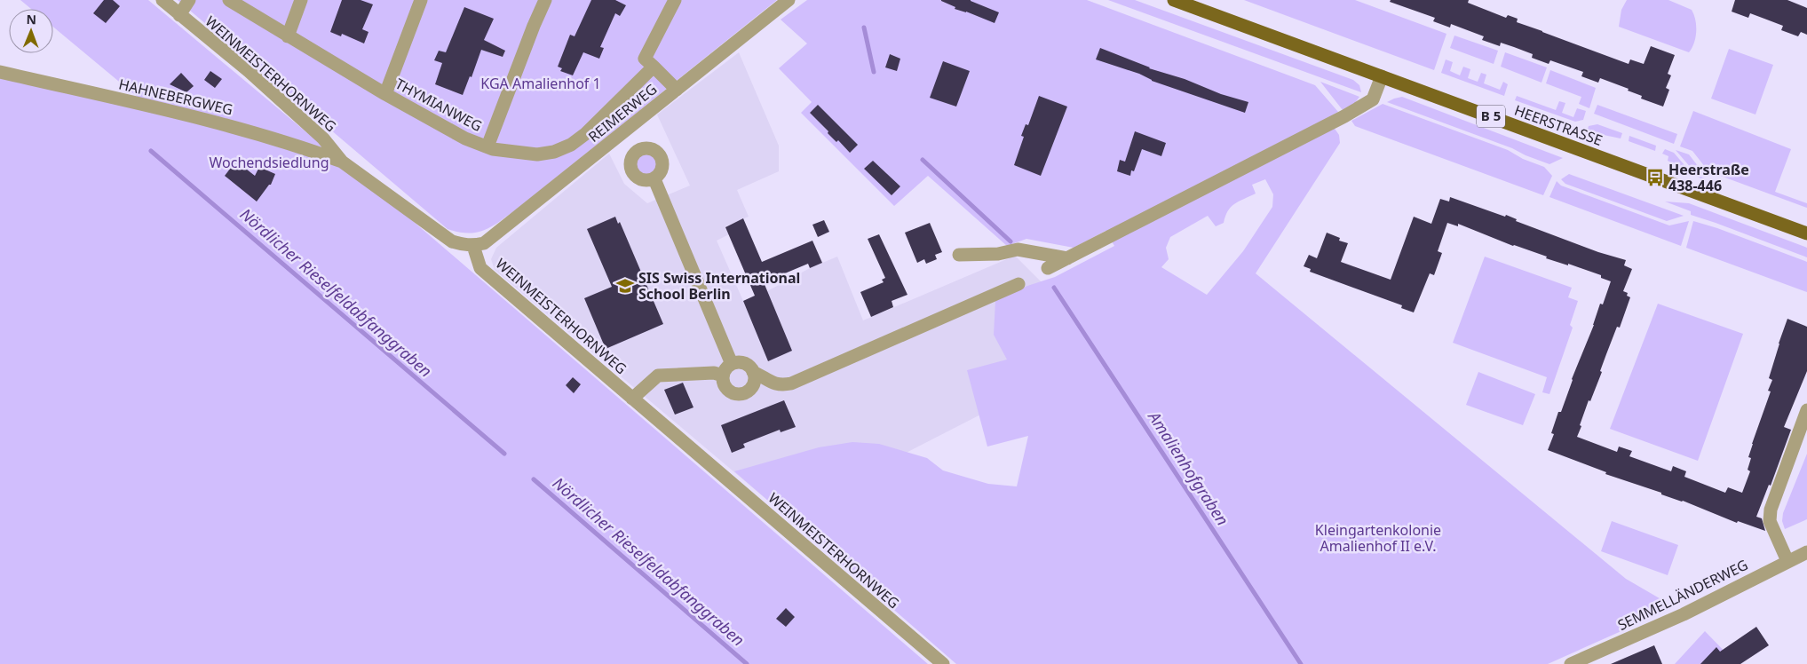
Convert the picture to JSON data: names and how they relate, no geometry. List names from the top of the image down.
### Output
{
  "streets": {
    "main road": ["B 5", "HEERSTRASSE"],
    "street": [
      "WEINMEISTERHORNWEG",
      "HAHNEBERGWEG",
      "THYMIANWEG",
      "REIMERWEG",
      "SEMMELLÄNDERWEG"
    ]
  },
  "crossings": [
    ["WEINMEISTERHORNWEG", "HAHNEBERGWEG"],
    ["WEINMEISTERHORNWEG", "REIMERWEG"]
  ],
  "water": ["Nördlicher Rieselfeldabfanggraben", "Amalienhofgraben"],
  "parks": ["KGA Amalienhof 1", "Wochendsiedlung", "Kleingartenkolonie Amalienhof II e.V."],
  "places": {
    "bus stop": ["Heerstraße 438-446"],
    "school or university": ["SIS Swiss International School Berlin"]
  },
  "north": "top"
}
